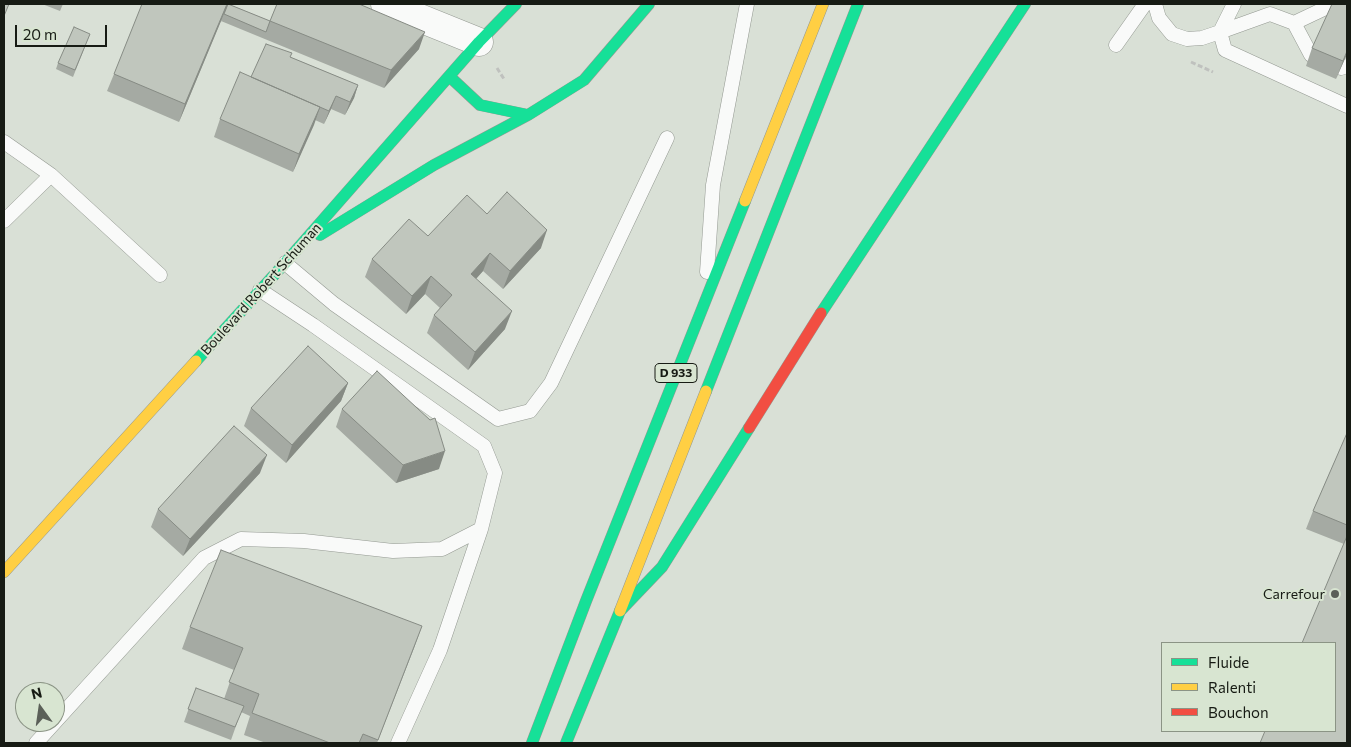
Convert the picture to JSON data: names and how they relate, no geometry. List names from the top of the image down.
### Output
{
  "streets": {
    "main road": ["Boulevard Robert Schuman", "D 933"]
  },
  "places": ["Carrefour"],
  "legend": ["Fluide", "Ralenti", "Bouchon"],
  "scale_bar": "20 m",
  "north": "top"
}
